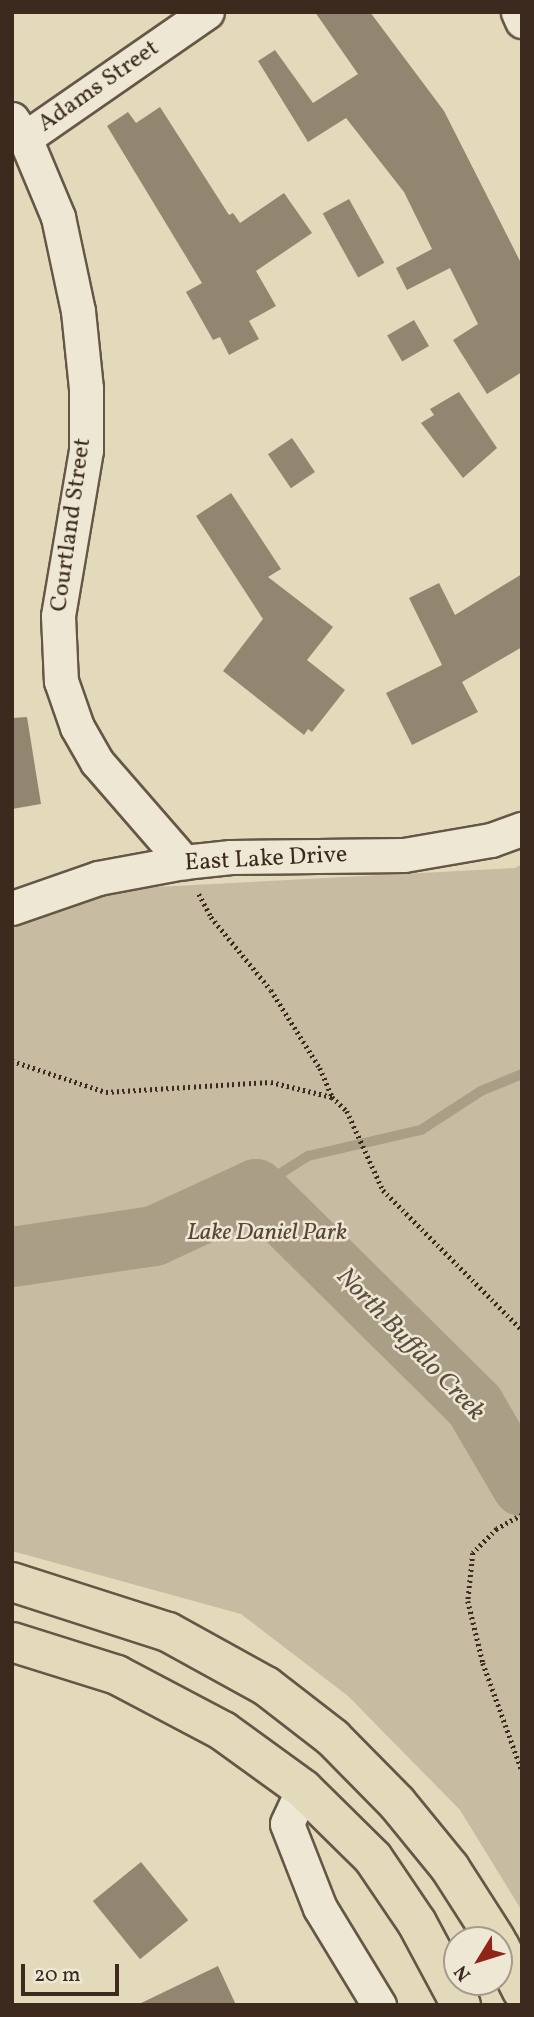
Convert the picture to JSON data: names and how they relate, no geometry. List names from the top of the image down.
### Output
{
  "streets": {
    "street": ["Adams Street", "Courtland Street", "East Lake Drive"]
  },
  "crossings": [
    ["Adams Street", "Courtland Street"],
    ["Courtland Street", "East Lake Drive"]
  ],
  "water": ["North Buffalo Creek"],
  "parks": ["Lake Daniel Park"],
  "scale_bar": "20 m",
  "north": "bottom left"
}
